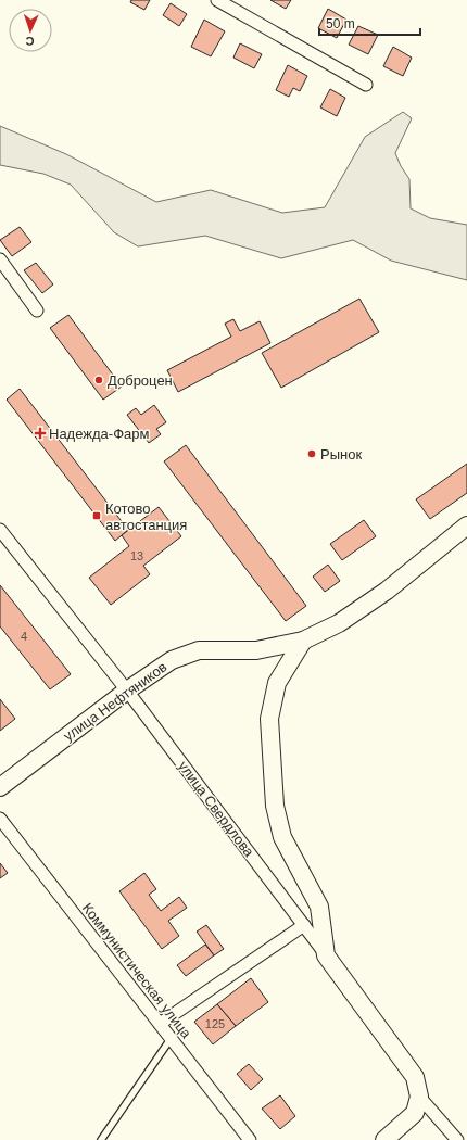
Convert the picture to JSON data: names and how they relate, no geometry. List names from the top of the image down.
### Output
{
  "streets": {
    "street": ["улица Нефтяников", "улица Свердлова", "Коммунистическая улица"]
  },
  "crossings": [
    ["улица Нефтяников", "улица Свердлова"]
  ],
  "places": {
    "other": ["Доброцен", "Рынок"],
    "health": ["Надежда-Фарм"],
    "transit": ["Котово автостанция"]
  },
  "house_numbers": ["13", "4", "125"],
  "scale_bar": "50 m",
  "north": "bottom"
}
